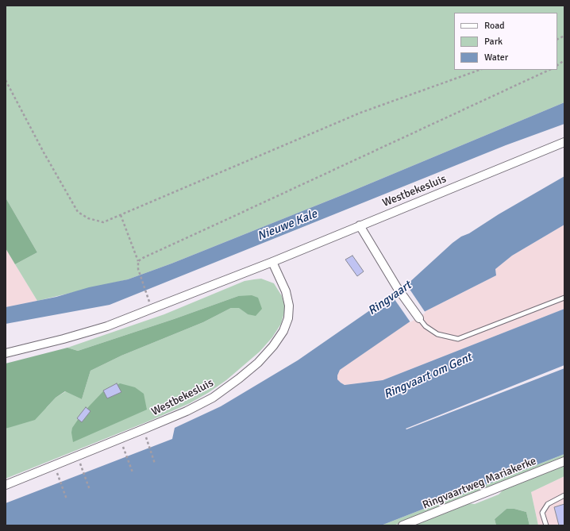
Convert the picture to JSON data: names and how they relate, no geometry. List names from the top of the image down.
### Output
{
  "streets": {
    "street": ["Westbekesluis", "Ringvaartweg Mariakerke"]
  },
  "water": ["Nieuwe Kale", "Ringvaart", "Ringvaart om Gent"],
  "legend": ["Road", "Park", "Water"]
}
